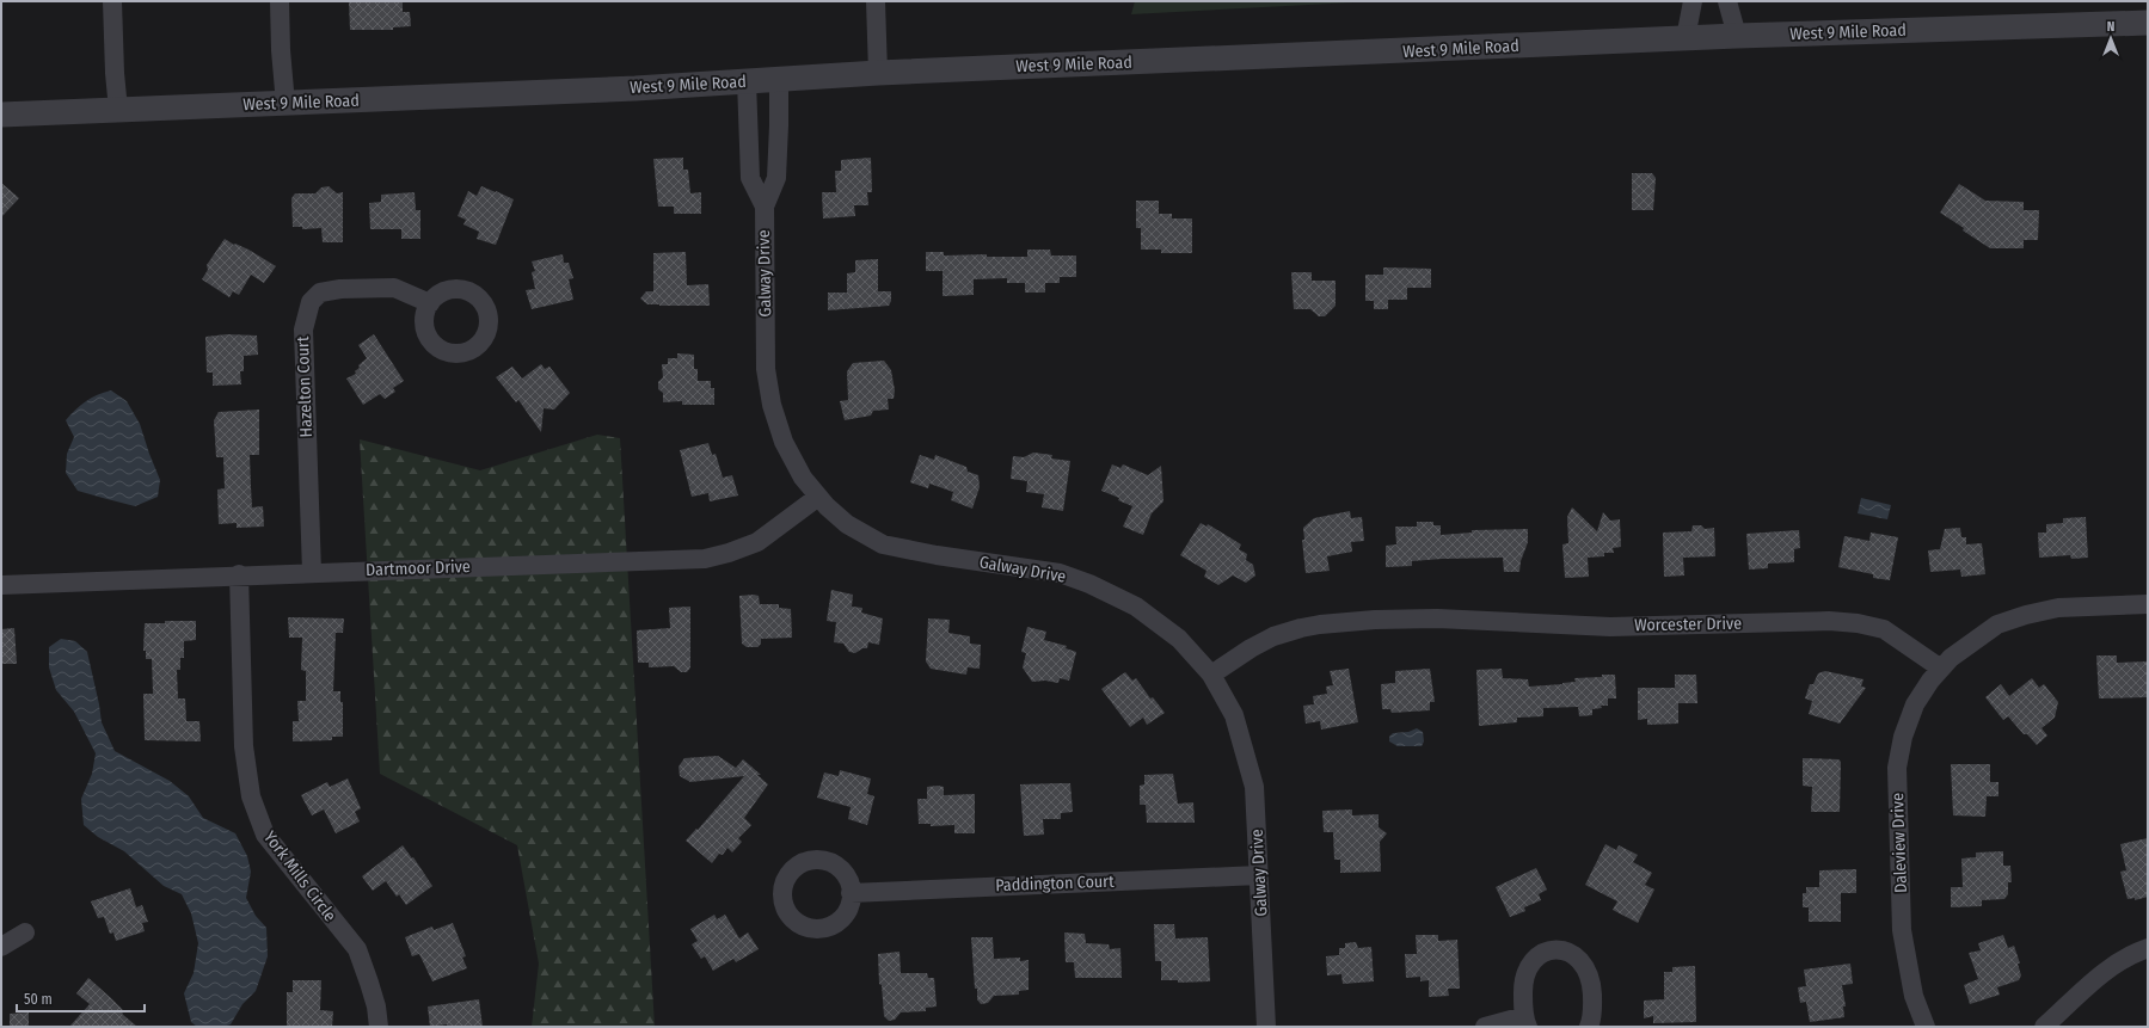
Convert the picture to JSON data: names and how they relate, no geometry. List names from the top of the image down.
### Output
{
  "streets": {
    "street": [
      "West 9 Mile Road",
      "Galway Drive",
      "Hazelton Court",
      "Dartmoor Drive",
      "Worcester Drive",
      "Daleview Drive",
      "York Mills Circle",
      "Paddington Court"
    ]
  },
  "crossings": [
    ["West 9 Mile Road", "Galway Drive"],
    ["Galway Drive", "Dartmoor Drive"],
    ["Galway Drive", "Worcester Drive"],
    ["Galway Drive", "Paddington Court"],
    ["Hazelton Court", "Dartmoor Drive"],
    ["Dartmoor Drive", "York Mills Circle"],
    ["Worcester Drive", "Daleview Drive"]
  ],
  "scale_bar": "50 m",
  "north": "top"
}
